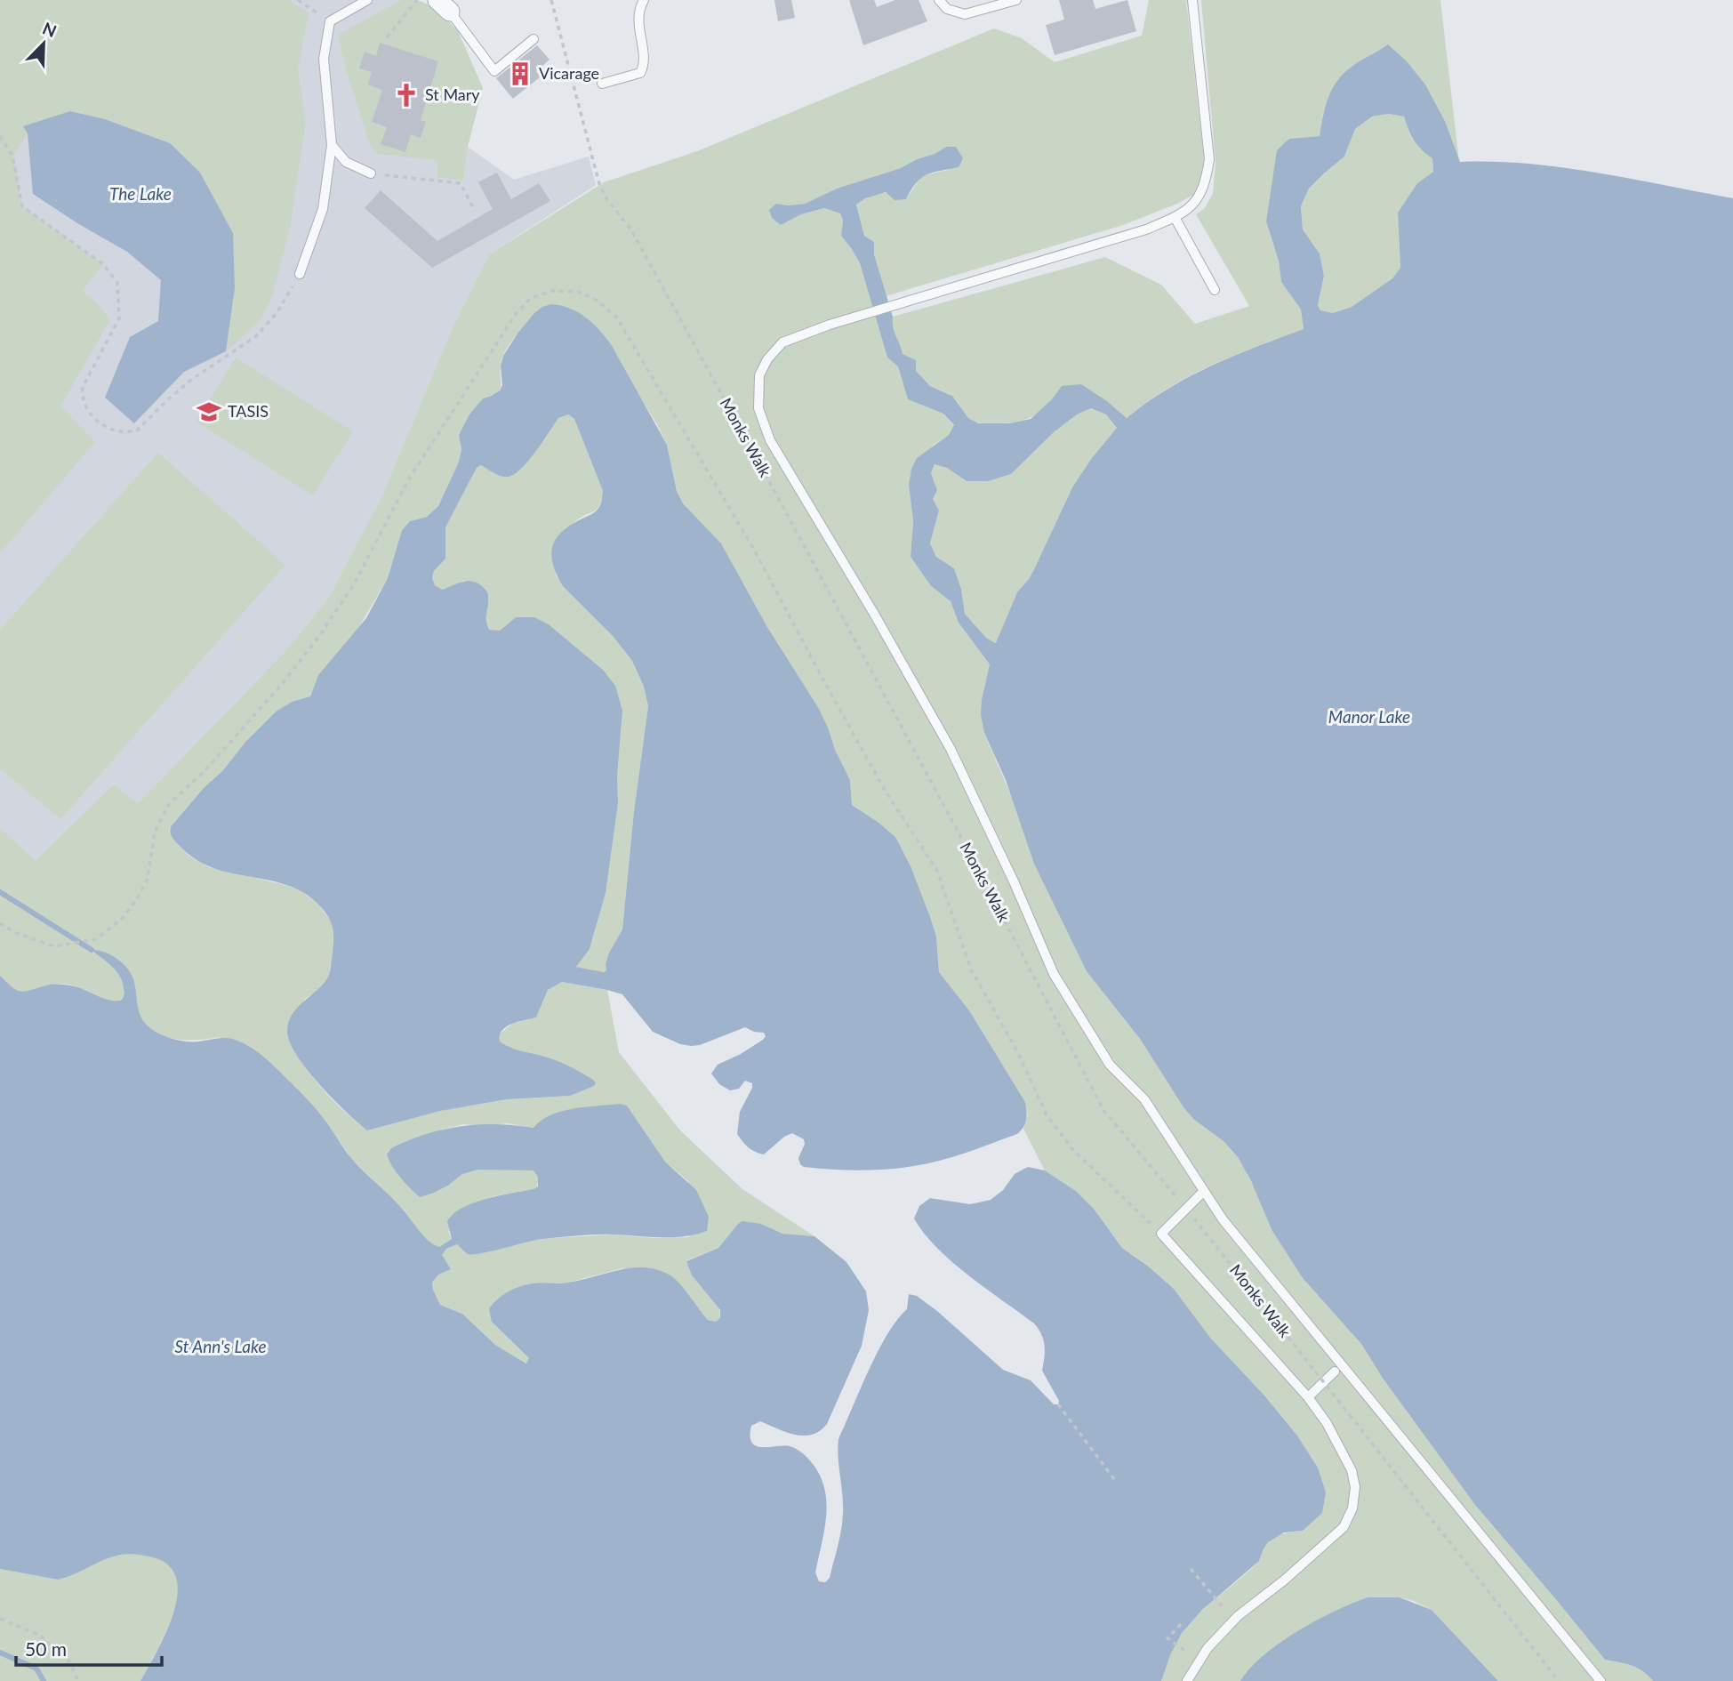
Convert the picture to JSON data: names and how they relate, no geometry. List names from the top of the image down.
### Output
{
  "streets": {
    "path": ["Monks Walk"]
  },
  "water": ["The Lake", "Manor Lake", "St Ann's Lake"],
  "places": {
    "building": ["Vicarage"],
    "church": ["St Mary"],
    "school or university": ["TASIS"]
  },
  "scale_bar": "50 m",
  "north": "top right"
}
